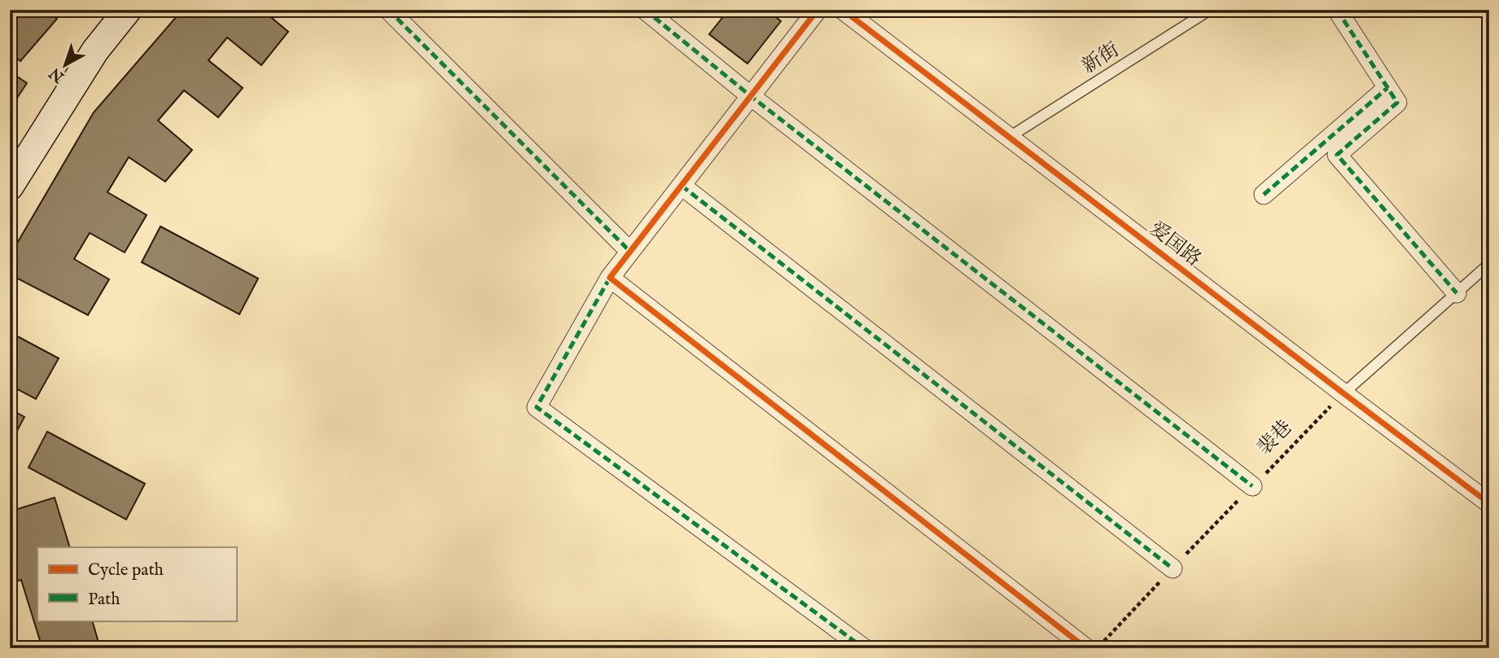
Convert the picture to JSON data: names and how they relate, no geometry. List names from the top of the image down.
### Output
{
  "streets": {
    "street": ["爱国路"],
    "lane": ["新街"],
    "path": ["裴巷"]
  },
  "crossings": [
    ["新街", "爱国路"],
    ["爱国路", "裴巷"]
  ],
  "legend": ["Cycle path", "Path"],
  "north": "bottom left"
}
